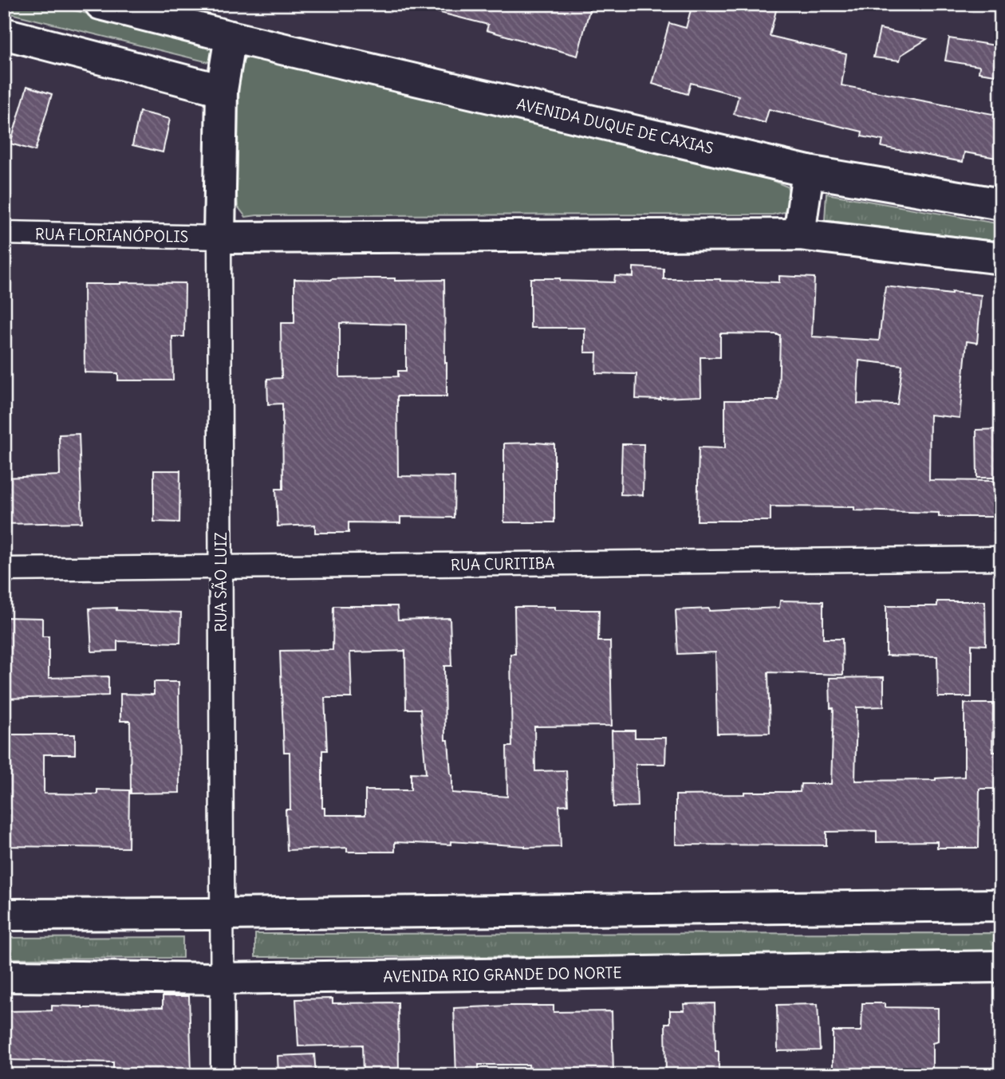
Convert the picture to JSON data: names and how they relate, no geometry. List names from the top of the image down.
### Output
{
  "streets": {
    "street": [
      "AVENIDA DUQUE DE CAXIAS",
      "RUA FLORIANÓPOLIS",
      "RUA CURITIBA",
      "RUA SÃO LUIZ",
      "AVENIDA RIO GRANDE DO NORTE"
    ]
  },
  "crossings": [
    ["RUA FLORIANÓPOLIS", "RUA SÃO LUIZ"],
    ["RUA CURITIBA", "RUA SÃO LUIZ"],
    ["RUA SÃO LUIZ", "AVENIDA RIO GRANDE DO NORTE"]
  ]
}
